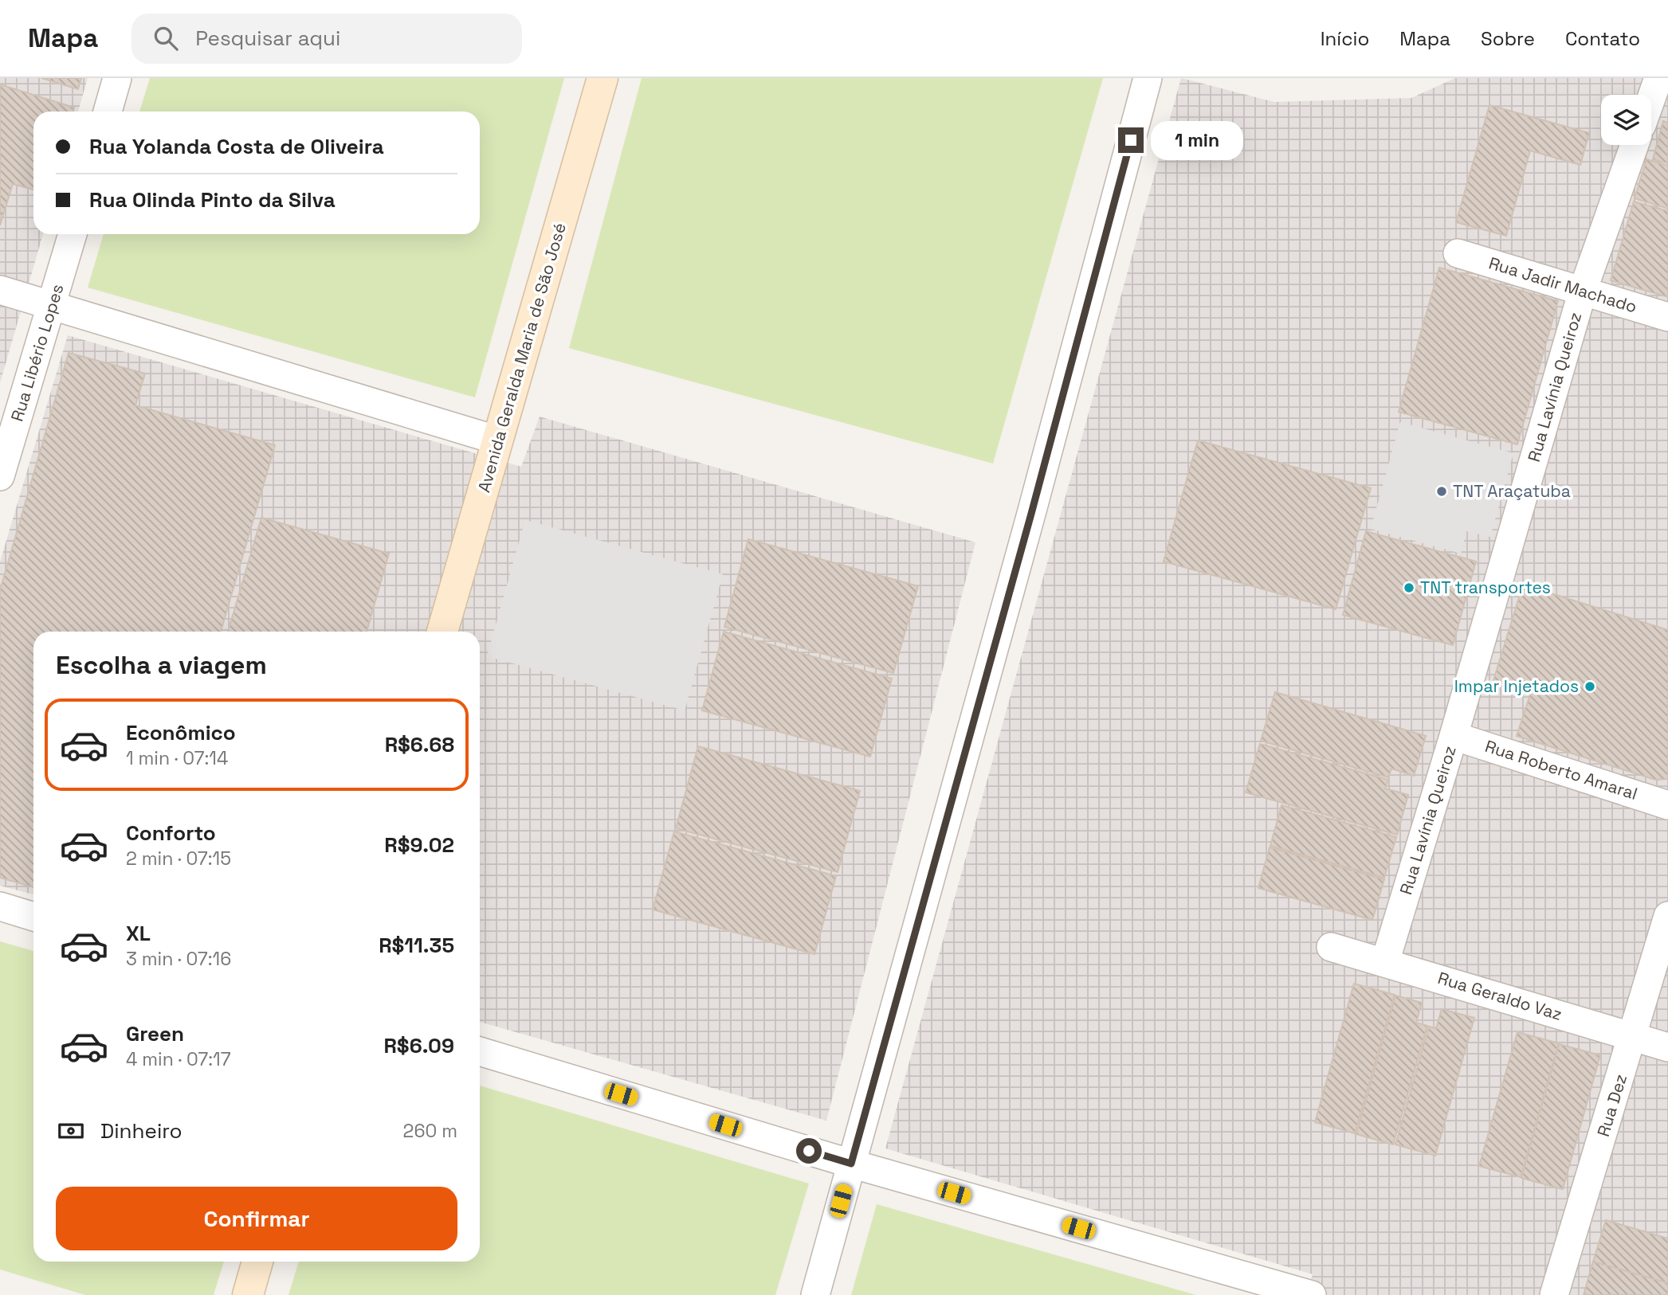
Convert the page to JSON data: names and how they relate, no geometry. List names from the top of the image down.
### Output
{
  "streets": {
    "street": [
      "Rua Jadir Machado",
      "Rua Libério Lopes",
      "Avenida Geralda Maria de São José",
      "Rua Lavínia Queiroz",
      "Rua Roberto Amaral",
      "Rua Geraldo Vaz",
      "Rua Dez"
    ]
  },
  "crossings": [
    ["Rua Jadir Machado", "Rua Lavínia Queiroz"],
    ["Rua Lavínia Queiroz", "Rua Roberto Amaral"],
    ["Rua Lavínia Queiroz", "Rua Geraldo Vaz"],
    ["Rua Geraldo Vaz", "Rua Dez"]
  ],
  "places": ["TNT Araçatuba", "TNT transportes", "Impar Injetados"],
  "page": {
    "header": "Mapa",
    "search": "Pesquisar aqui",
    "nav": [
      "Início",
      "Mapa",
      "Sobre",
      "Contato"
    ],
    "banner": ["Rua Yolanda Costa de Oliveira", "Rua Olinda Pinto da Silva"],
    "bubble": "1 min",
    "heading": "Escolha a viagem",
    "list": [
      {
        "name": "Econômico",
        "note": "1 min · 07:14",
        "value": "R$6.68"
      },
      {
        "name": "Conforto",
        "note": "2 min · 07:15",
        "value": "R$9.02"
      },
      {
        "name": "XL",
        "note": "3 min · 07:16",
        "value": "R$11.35"
      },
      {
        "name": "Green",
        "note": "4 min · 07:17",
        "value": "R$6.09"
      }
    ],
    "pay": ["Dinheiro", "260 m"],
    "buttons": "Confirmar"
  }
}
